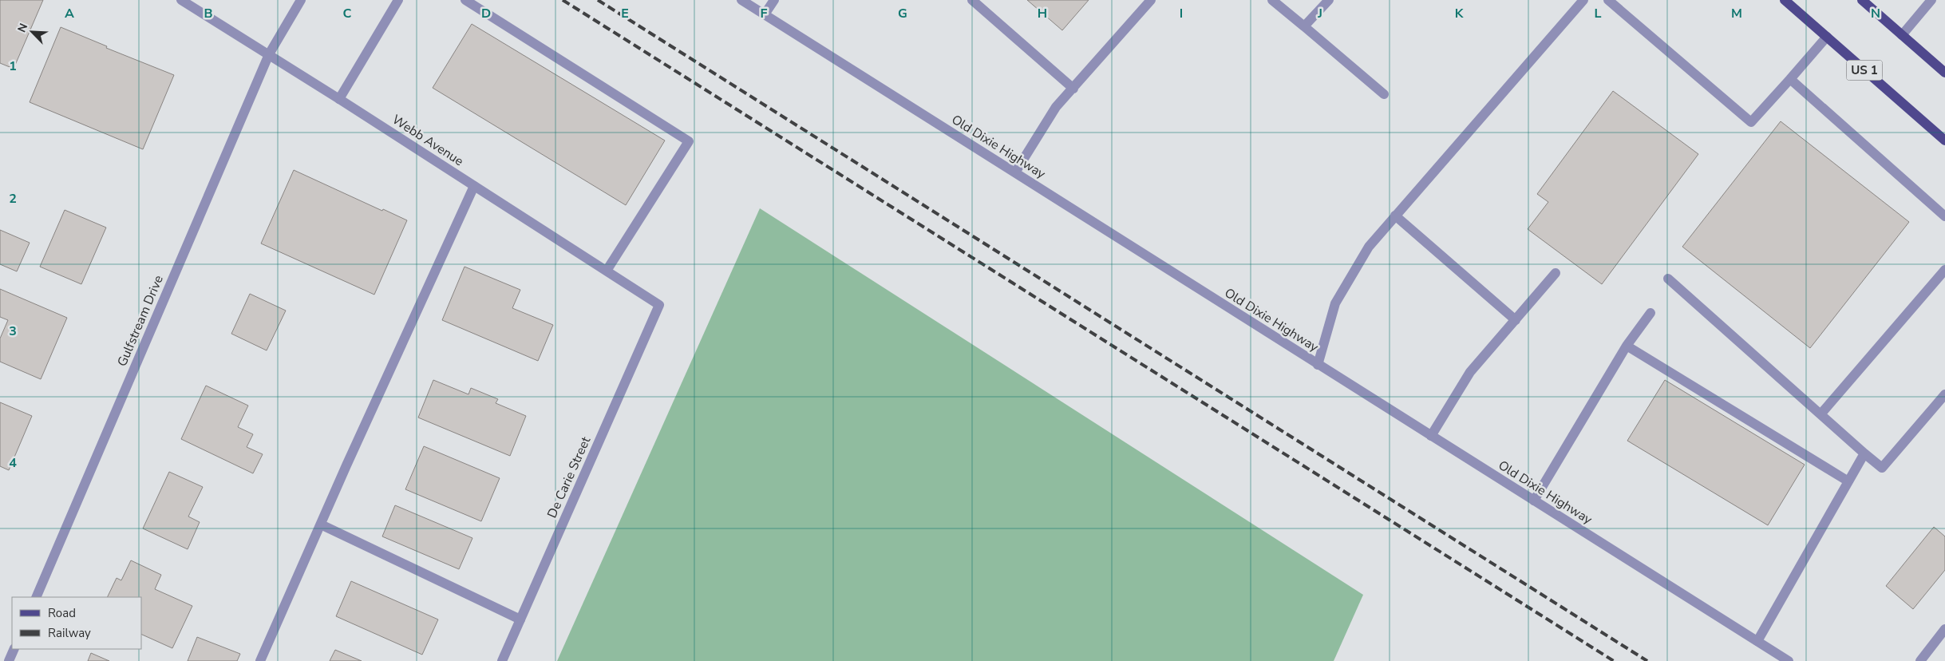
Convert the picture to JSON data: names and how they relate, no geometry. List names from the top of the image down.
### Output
{
  "streets": {
    "main road": ["US 1"],
    "street": [
      "Webb Avenue",
      "Old Dixie Highway",
      "Gulfstream Drive",
      "De Carie Street"
    ]
  },
  "crossings": [
    ["Webb Avenue", "Gulfstream Drive"],
    ["Webb Avenue", "De Carie Street"]
  ],
  "legend": ["Road", "Railway"],
  "north": "top left",
  "grid": {
    "columns": [
      "A",
      "B",
      "C",
      "D",
      "E",
      "F",
      "G",
      "H",
      "I",
      "J",
      "K",
      "L",
      "M",
      "N"
    ],
    "rows": [
      "1",
      "2",
      "3",
      "4"
    ]
  }
}
